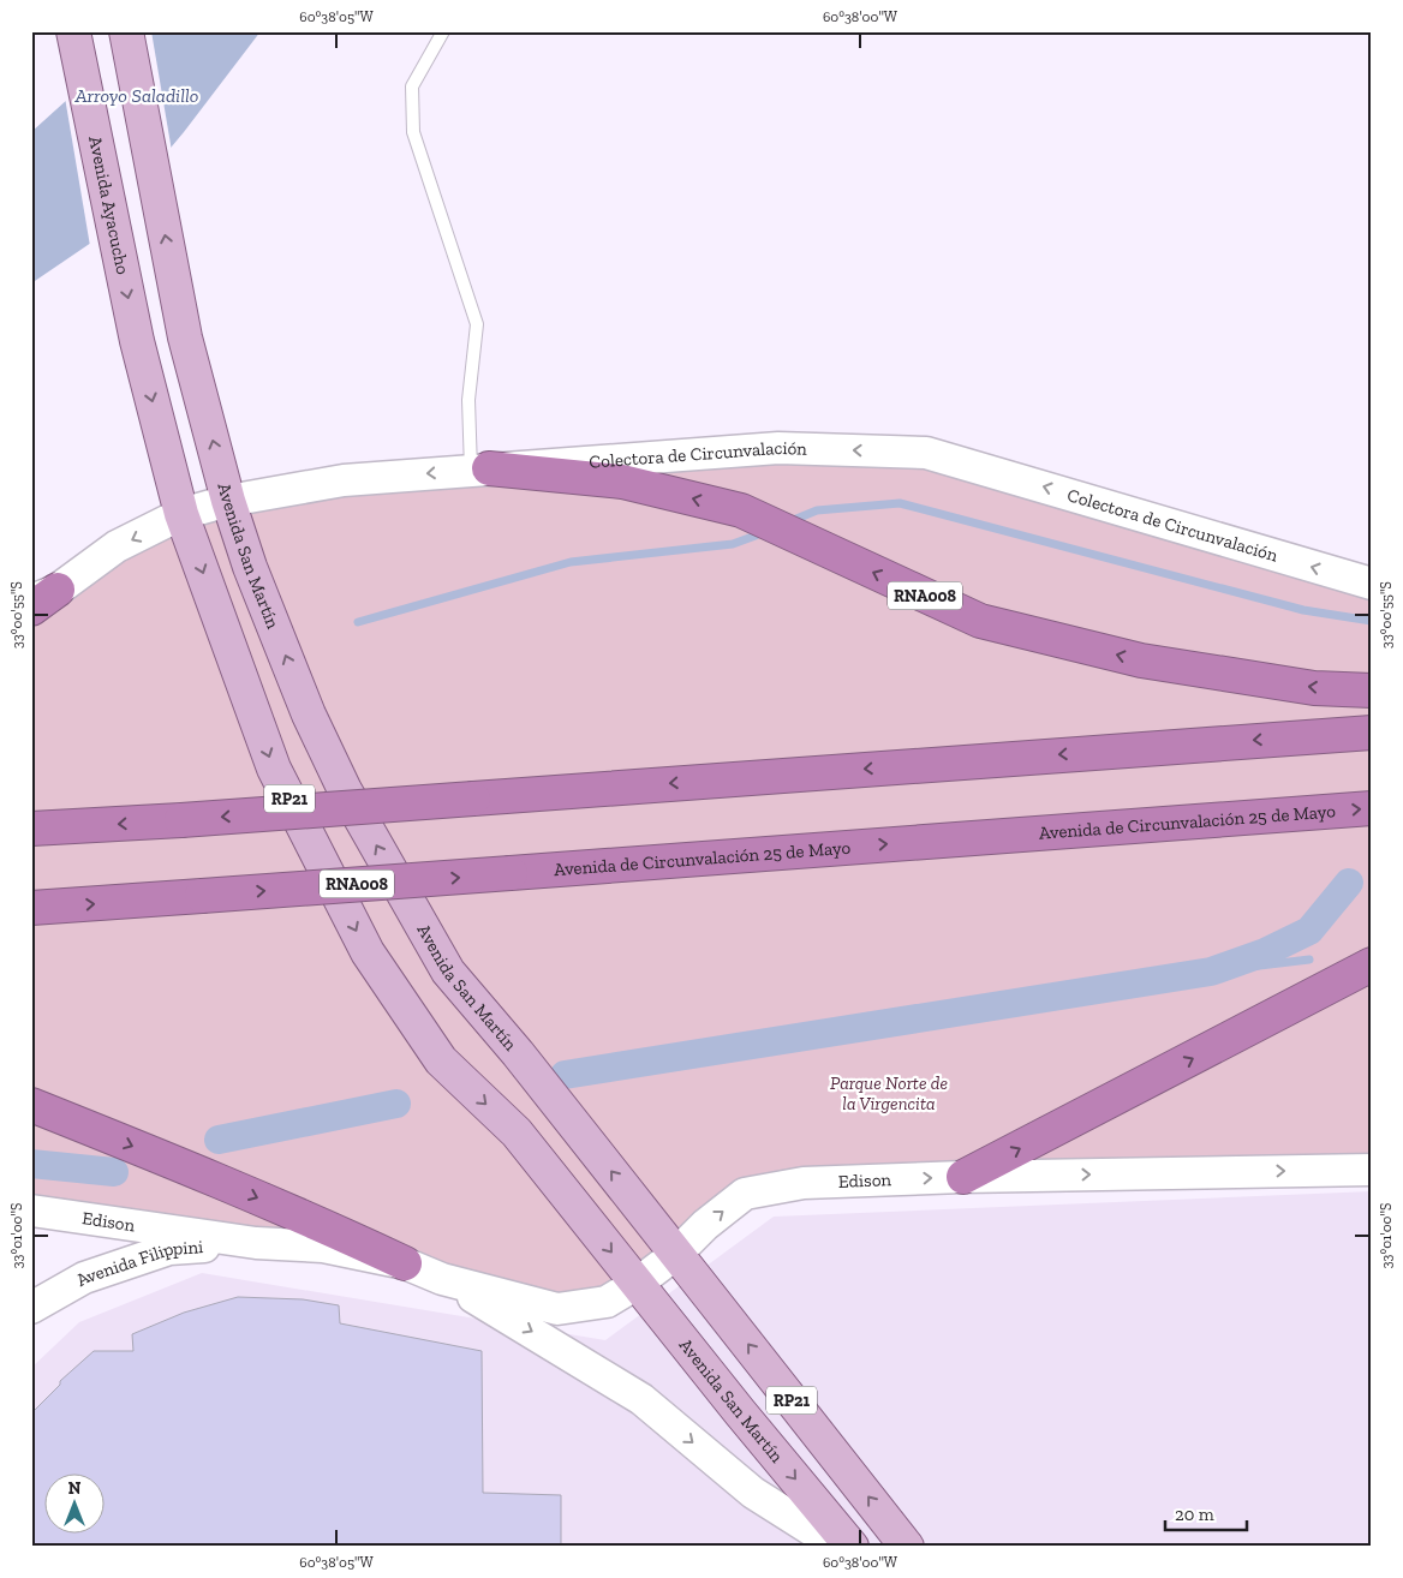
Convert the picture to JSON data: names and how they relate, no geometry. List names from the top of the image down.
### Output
{
  "streets": {
    "highway": ["RNA008", "Avenida de Circunvalación 25 de Mayo"],
    "main road": [
      "Avenida Ayacucho",
      "Colectora de Circunvalación",
      "Avenida San Martín",
      "RP21",
      "Edison",
      "Avenida Filippini"
    ]
  },
  "crossings": [
    ["Avenida Ayacucho", "Avenida San Martín"],
    ["Colectora de Circunvalación", "Avenida San Martín"],
    ["Colectora de Circunvalación", "RNA008"],
    ["Avenida San Martín", "Edison"],
    ["Edison", "Avenida Filippini"]
  ],
  "one_way": ["Avenida Ayacucho", "Colectora de Circunvalación", "Edison"],
  "water": ["Arroyo Saladillo"],
  "parks": ["Parque Norte de la Virgencita"],
  "scale_bar": "20 m",
  "north": "top",
  "coordinates": [
    "60°38'05\"W",
    "60°38'00\"W",
    "33°00'55\"S",
    "33°01'00\"S"
  ]
}
